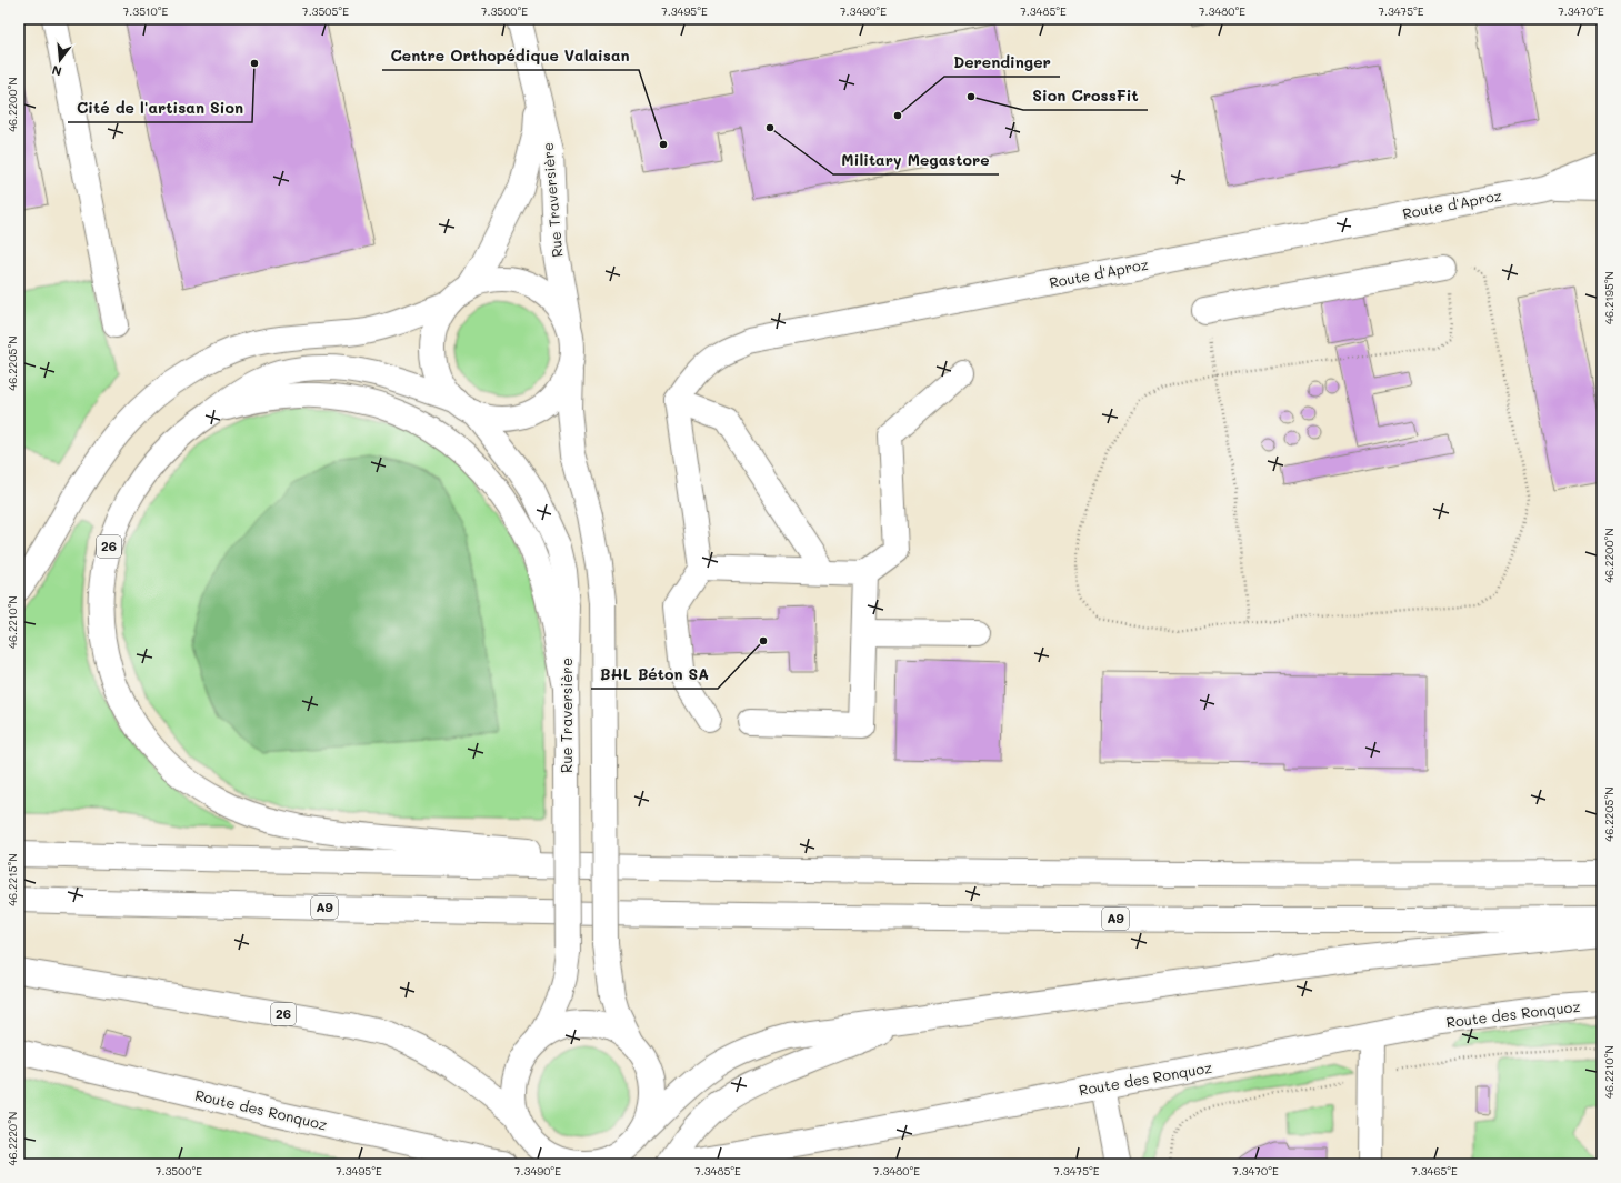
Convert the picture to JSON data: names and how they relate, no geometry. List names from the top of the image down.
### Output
{
  "streets": {
    "main road": [
      "Rue Traversière",
      "Route d'Aproz",
      "26",
      "A9",
      "Route des Ronquoz"
    ]
  },
  "crossings": [
    ["Rue Traversière", "26"]
  ],
  "places": [
    "Cité de l'artisan Sion",
    "Sion CrossFit",
    "Derendinger",
    "Military Megastore",
    "Centre Orthopédique Valaisan",
    "BHL Béton SA"
  ],
  "north": "bottom",
  "coordinates": [
    "7.3510°E",
    "7.3505°E",
    "7.3500°E",
    "7.3495°E",
    "7.3490°E",
    "7.3485°E",
    "7.3480°E",
    "7.3475°E",
    "7.3470°E",
    "46.2200°N",
    "46.2195°N",
    "46.2205°N",
    "46.2210°N",
    "46.2215°N",
    "46.2220°N",
    "7.3465°E"
  ]
}
